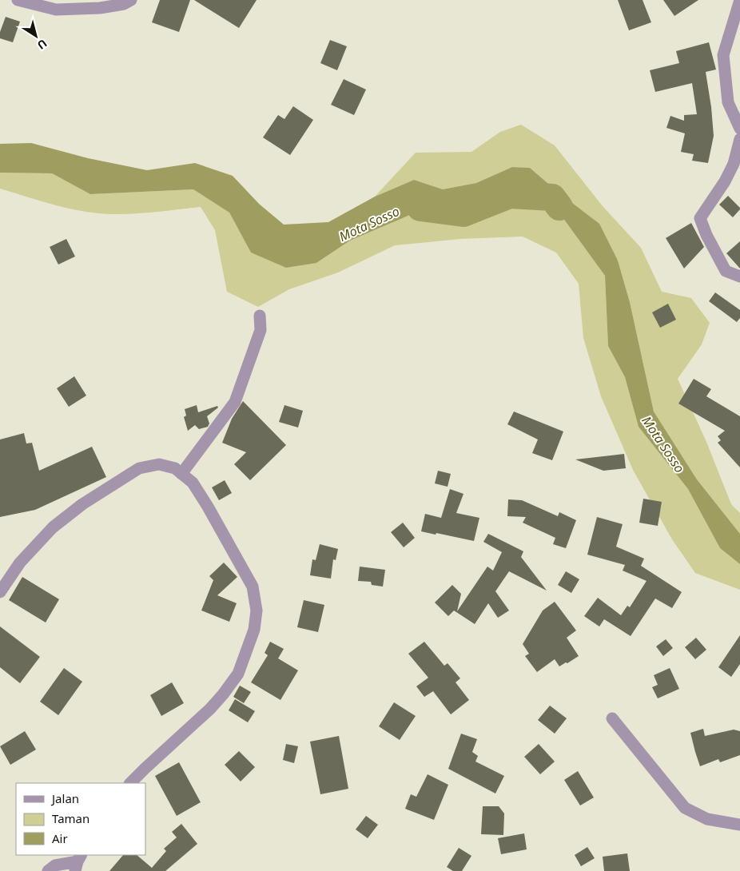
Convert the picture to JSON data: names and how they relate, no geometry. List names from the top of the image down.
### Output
{
  "water": ["Mota Sosso"],
  "legend": ["Jalan", "Taman", "Air"],
  "north": "bottom right"
}
